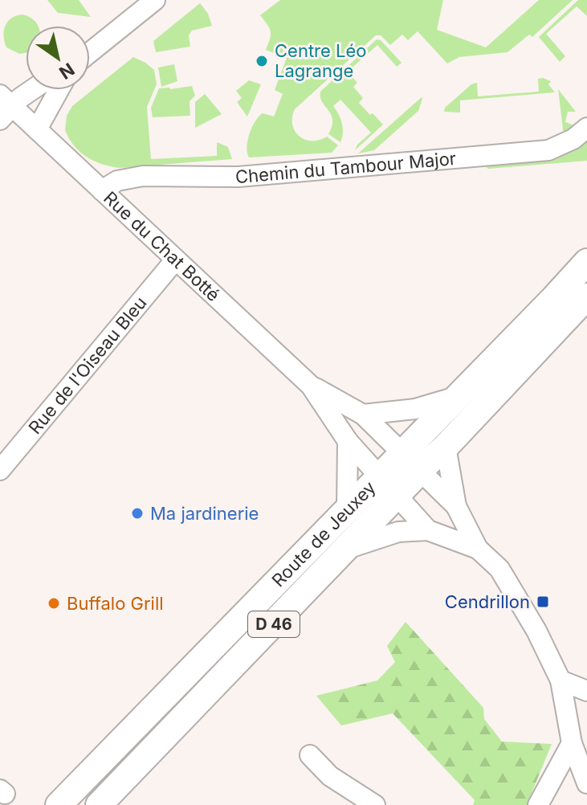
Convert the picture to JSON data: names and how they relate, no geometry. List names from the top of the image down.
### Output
{
  "streets": {
    "main road": ["Route de Jeuxey", "D 46"],
    "street": ["Chemin du Tambour Major", "Rue du Chat Botté", "Rue de l'Oiseau Bleu"]
  },
  "crossings": [
    ["Chemin du Tambour Major", "Rue du Chat Botté"],
    ["Rue du Chat Botté", "Rue de l'Oiseau Bleu"],
    ["Rue du Chat Botté", "Route de Jeuxey"]
  ],
  "places": {
    "other": ["Centre Léo Lagrange", "Ma jardinerie", "Buffalo Grill"],
    "transit": ["Cendrillon"]
  },
  "north": "bottom right"
}
